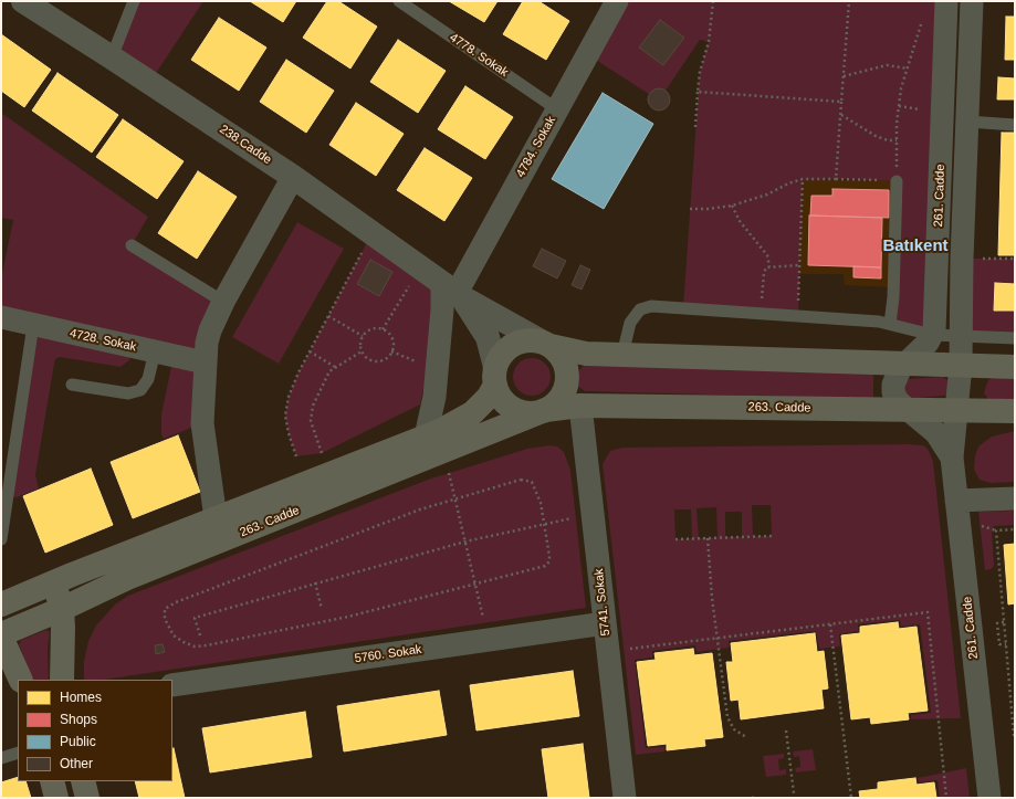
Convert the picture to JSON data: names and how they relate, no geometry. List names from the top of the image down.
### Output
{
  "streets": {
    "main road": ["263. Cadde"],
    "street": [
      "238.Cadde",
      "4784. Sokak",
      "261. Cadde",
      "4728. Sokak",
      "5741. Sokak",
      "5760. Sokak"
    ],
    "lane": ["4778. Sokak"]
  },
  "crossings": [
    ["4778. Sokak", "4784. Sokak"],
    ["238.Cadde", "4784. Sokak"],
    ["238.Cadde", "263. Cadde"],
    ["261. Cadde", "263. Cadde"],
    ["263. Cadde", "5741. Sokak"],
    ["5741. Sokak", "5760. Sokak"]
  ],
  "districts": ["Batıkent"],
  "legend": [
    "Homes",
    "Shops",
    "Public",
    "Other"
  ]
}
